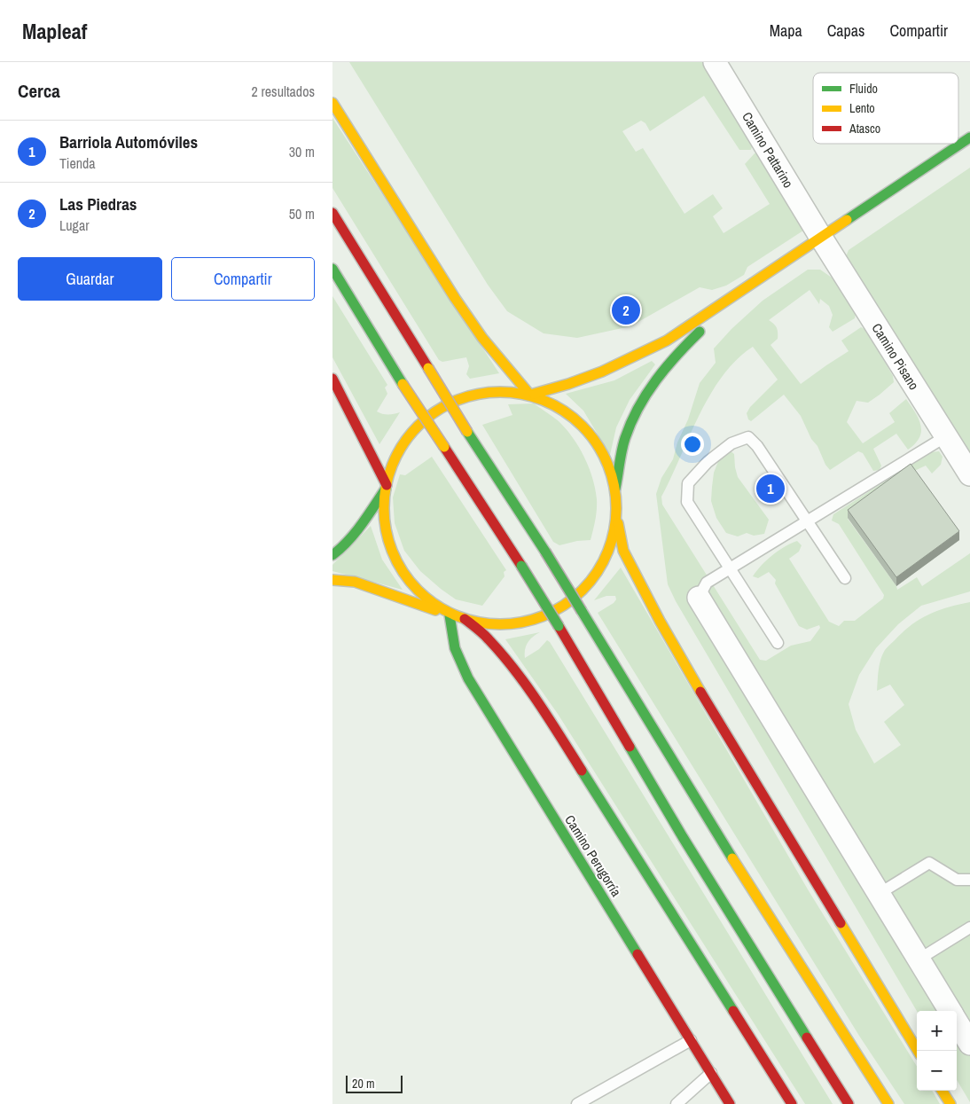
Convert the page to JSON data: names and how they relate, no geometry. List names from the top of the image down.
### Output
{
  "streets": {
    "main road": ["Camino Perugorría"],
    "street": ["Camino Pattarino", "Camino Pisano"]
  },
  "crossings": [
    ["Camino Pattarino", "Camino Pisano"]
  ],
  "legend": ["Fluido", "Lento", "Atasco"],
  "scale_bar": "20 m",
  "page": {
    "header": "Mapleaf",
    "nav": ["Mapa", "Capas", "Compartir"],
    "heading": ["Cerca", "2 resultados"],
    "list": [
      {
        "mark": "1",
        "name": "Barriola Automóviles",
        "note": "Tienda",
        "value": "30 m"
      },
      {
        "mark": "2",
        "name": "Las Piedras",
        "note": "Lugar",
        "value": "50 m"
      }
    ],
    "buttons": ["Guardar", "Compartir"],
    "pins": ["2", "1"],
    "map_buttons": ["+", "−"],
    "scale": "20 m"
  }
}
